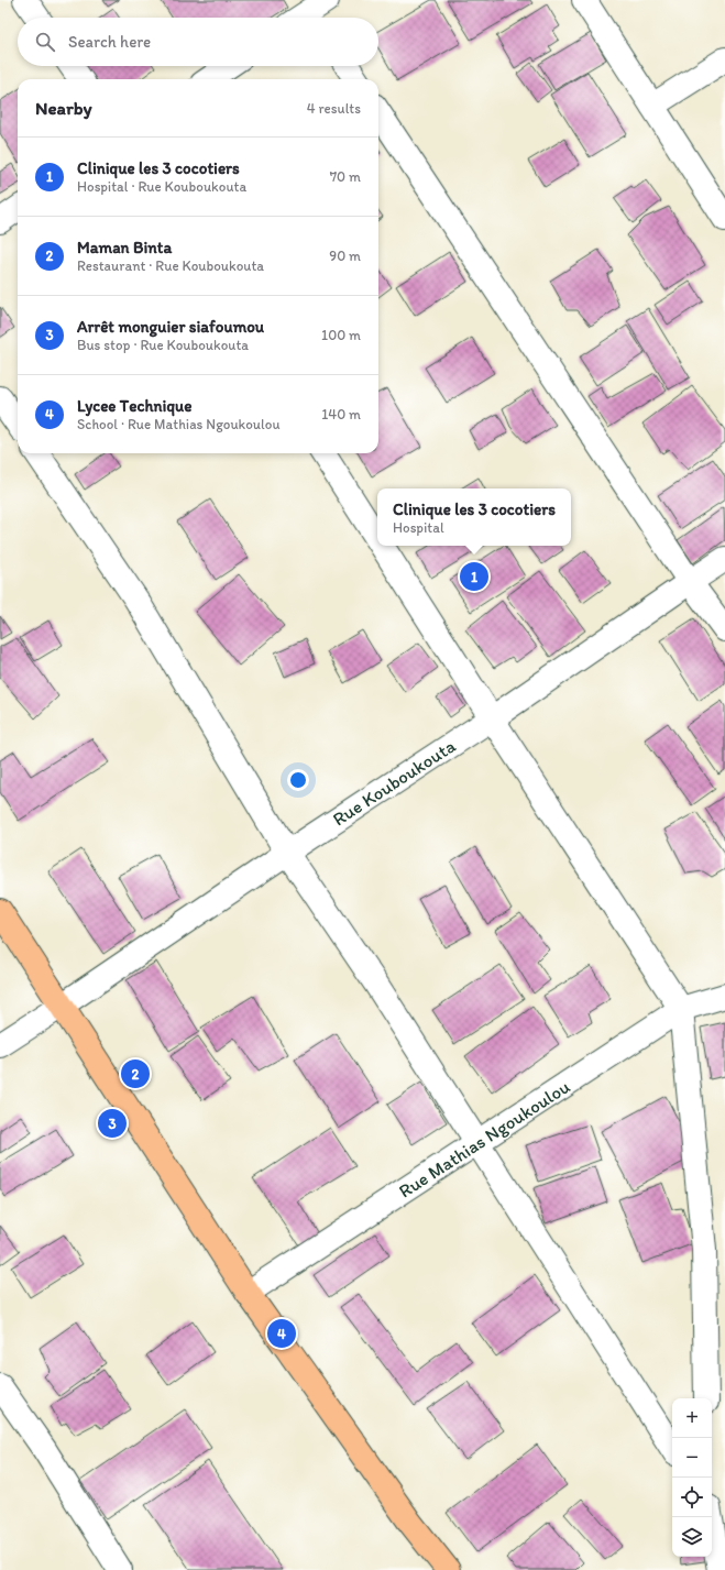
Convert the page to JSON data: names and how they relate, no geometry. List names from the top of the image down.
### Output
{
  "streets": {
    "street": ["Rue Kouboukouta", "Rue Mathias Ngoukoulou"]
  },
  "page": {
    "search": "Search here",
    "heading": ["Nearby", "4 results"],
    "list": [
      {
        "mark": "1",
        "name": "Clinique les 3 cocotiers",
        "note": "Hospital · Rue Kouboukouta",
        "value": "70 m"
      },
      {
        "mark": "2",
        "name": "Maman Binta",
        "note": "Restaurant · Rue Kouboukouta",
        "value": "90 m"
      },
      {
        "mark": "3",
        "name": "Arrêt monguier siafoumou",
        "note": "Bus stop · Rue Kouboukouta",
        "value": "100 m"
      },
      {
        "mark": "4",
        "name": "Lycee Technique",
        "note": "School · Rue Mathias Ngoukoulou",
        "value": "140 m"
      }
    ],
    "popup": ["Clinique les 3 cocotiers", "Hospital"],
    "pins": [
      "1",
      "2",
      "3",
      "4"
    ],
    "map_buttons": ["+", "−"]
  }
}
